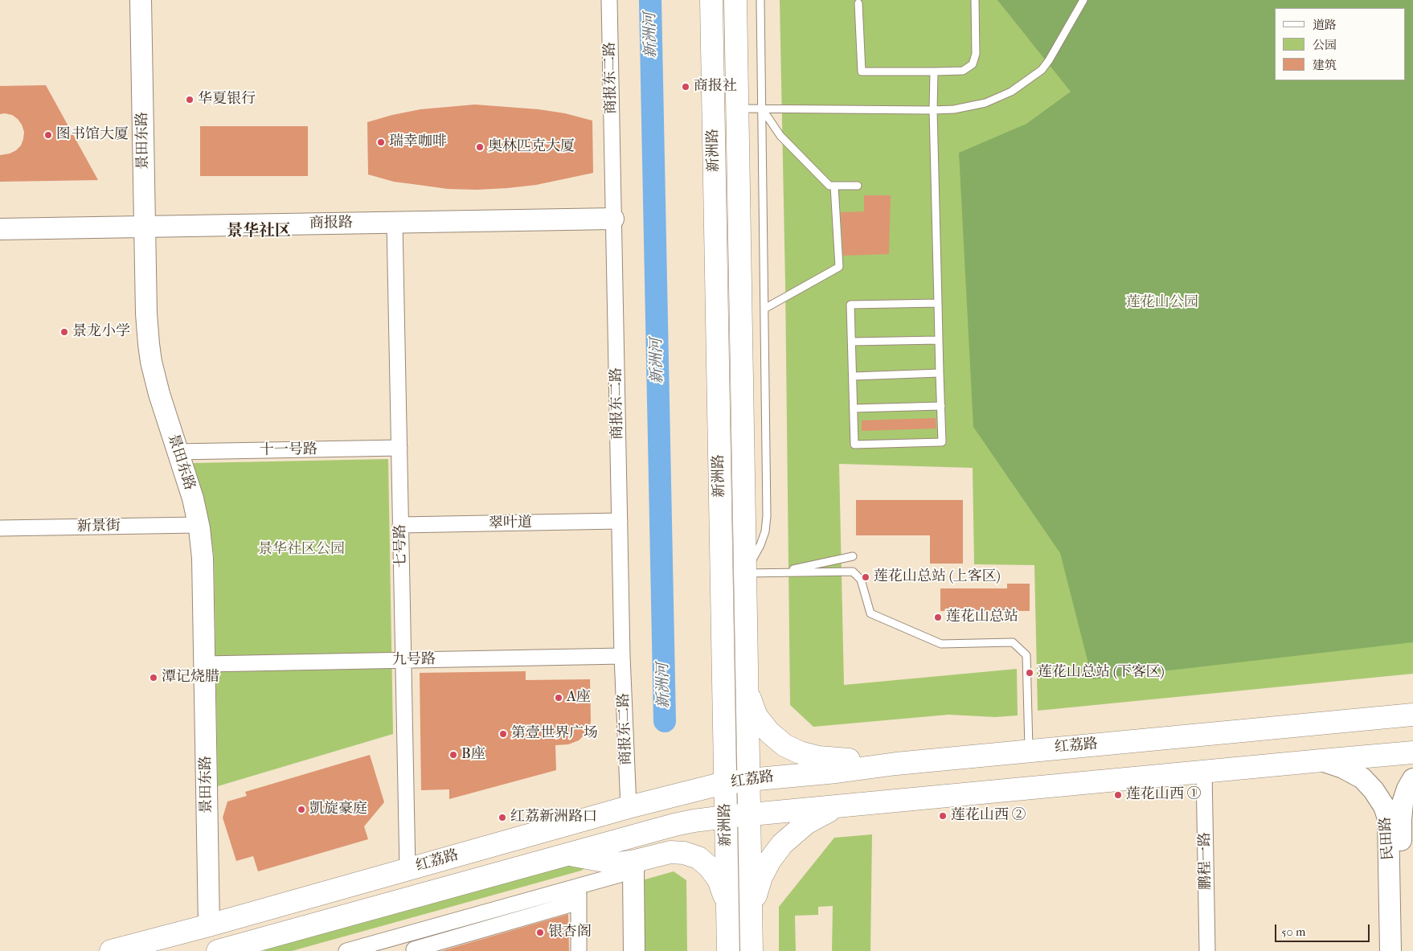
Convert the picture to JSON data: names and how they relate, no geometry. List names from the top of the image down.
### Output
{
  "streets": {
    "main road": ["新洲路", "红荔路"],
    "street": [
      "商报东二路",
      "景田东路",
      "商报路",
      "十一号路",
      "翠叶道",
      "新景街",
      "七号路",
      "九号路",
      "民田路",
      "鹏程一路"
    ]
  },
  "crossings": [
    ["商报东二路", "商报路"],
    ["商报东二路", "翠叶道"],
    ["商报东二路", "九号路"],
    ["商报东二路", "红荔路"],
    ["景田东路", "商报路"],
    ["景田东路", "十一号路"],
    ["景田东路", "新景街"],
    ["景田东路", "九号路"],
    ["景田东路", "红荔路"],
    ["新洲路", "红荔路"],
    ["商报路", "七号路"],
    ["十一号路", "七号路"],
    ["翠叶道", "七号路"],
    ["七号路", "九号路"],
    ["七号路", "红荔路"],
    ["红荔路", "民田路"],
    ["红荔路", "鹏程一路"]
  ],
  "districts": ["景华社区"],
  "water": ["新洲河"],
  "parks": ["莲花山公园", "景华社区公园"],
  "places": [
    "商报社",
    "华夏银行",
    "图书馆大厦",
    "瑞幸咖啡",
    "奥林匹克大厦",
    "景龙小学",
    "莲花山总站 (上客区)",
    "莲花山总站",
    "莲花山总站 (下客区)",
    "潭记烧腊",
    "A座",
    "第壹世界广场",
    "B座",
    "莲花山西 ①",
    "凱旋豪庭",
    "莲花山西 ②",
    "红荔新洲路口",
    "银杏阁"
  ],
  "legend": ["道路", "公园", "建筑"],
  "scale_bar": "50 m"
}
